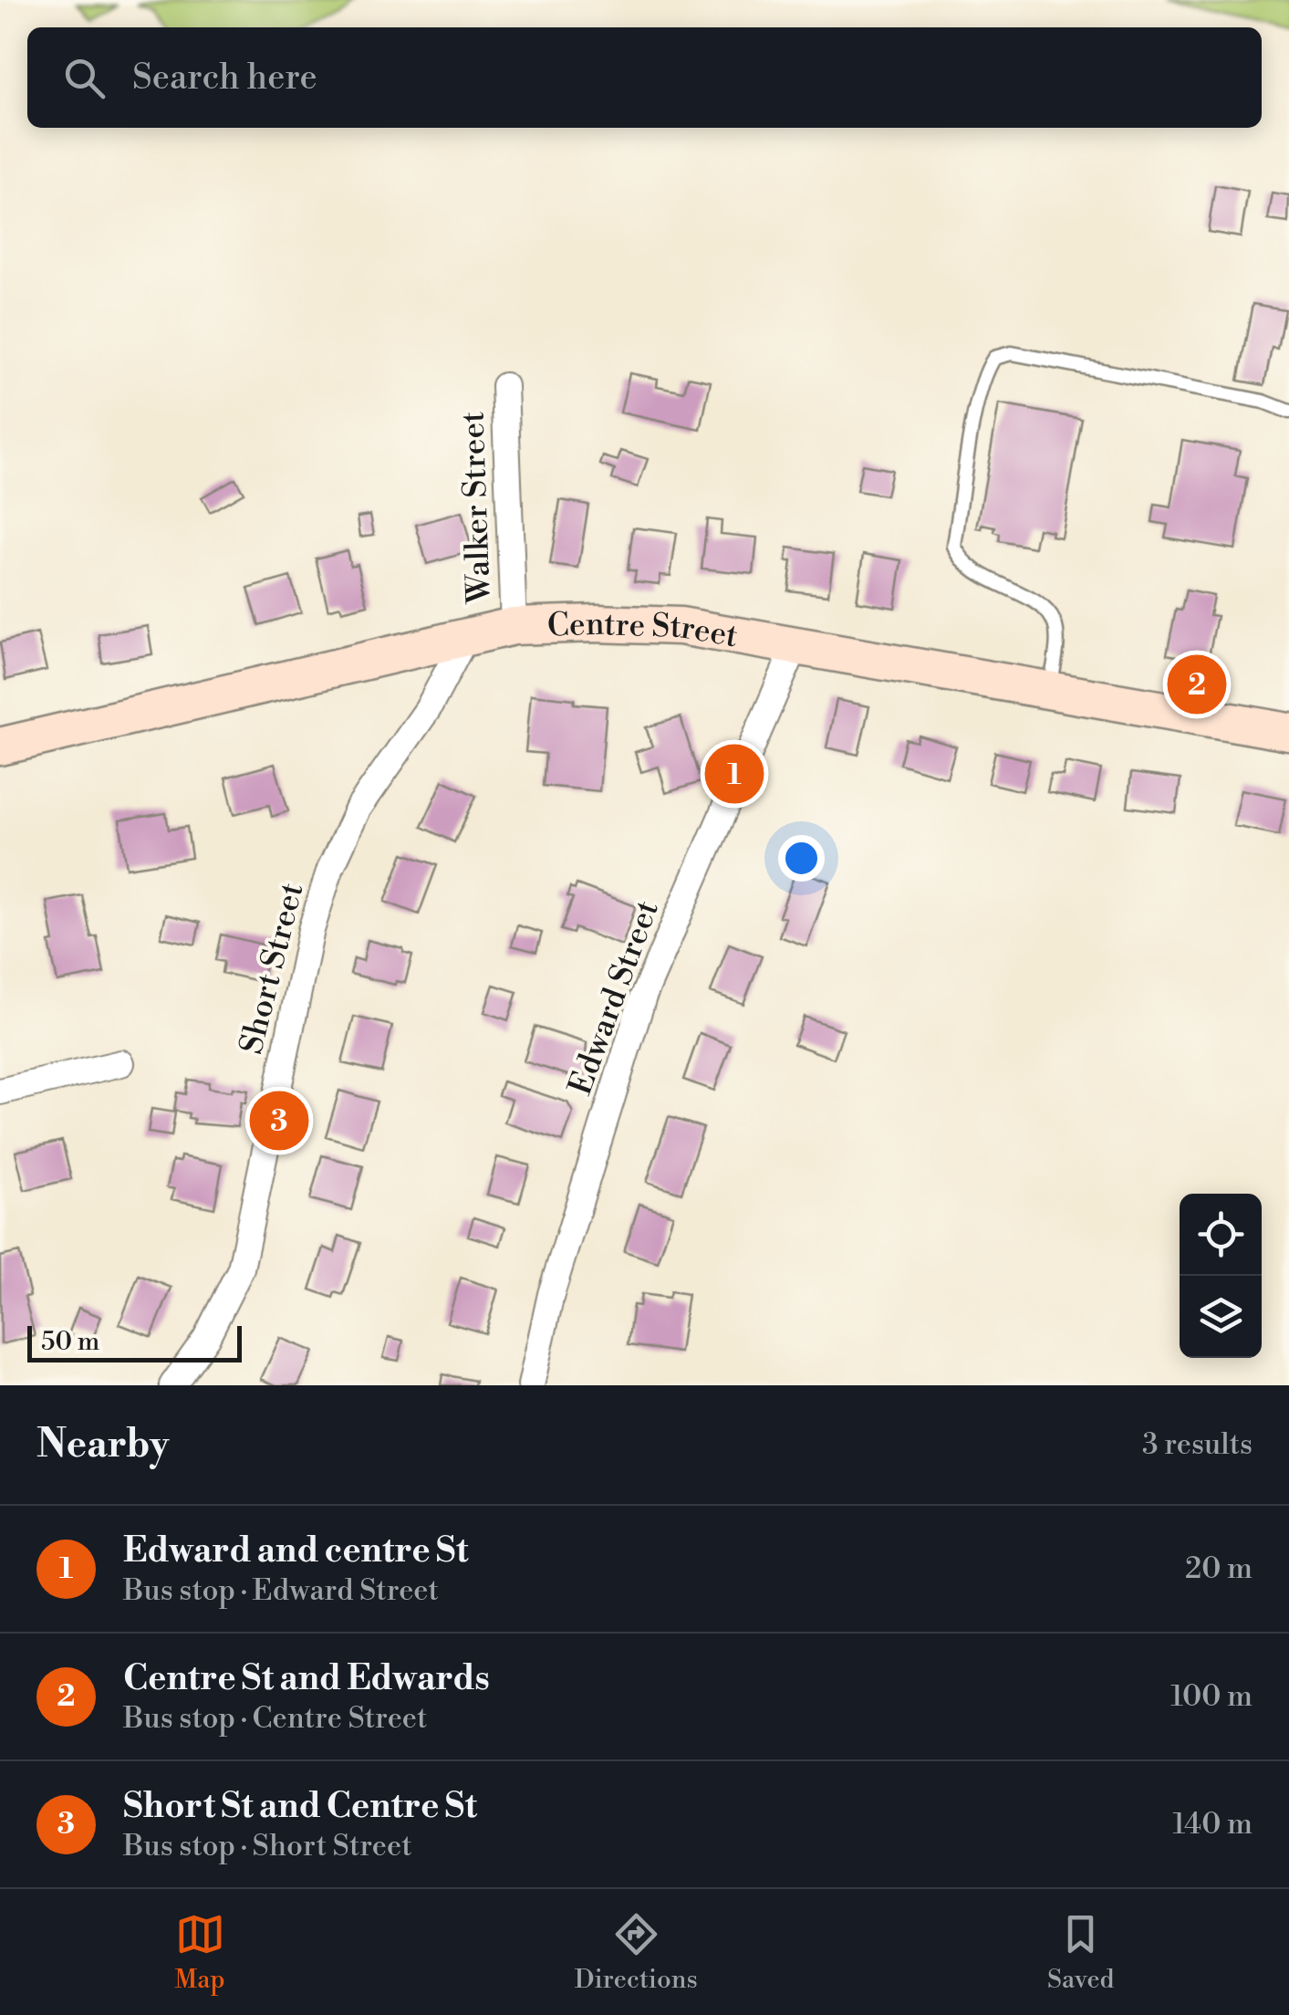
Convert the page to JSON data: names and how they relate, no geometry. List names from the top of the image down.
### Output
{
  "streets": {
    "main road": ["Centre Street"],
    "street": ["Walker Street", "Short Street", "Edward Street"]
  },
  "crossings": [
    ["Walker Street", "Centre Street"],
    ["Centre Street", "Short Street"],
    ["Centre Street", "Edward Street"]
  ],
  "scale_bar": "50 m",
  "page": {
    "search": "Search here",
    "pins": ["2", "1", "3"],
    "scale": "50 m",
    "heading": ["Nearby", "3 results"],
    "list": [
      {
        "mark": "1",
        "name": "Edward and centre St",
        "note": "Bus stop · Edward Street",
        "value": "20 m"
      },
      {
        "mark": "2",
        "name": "Centre St and Edwards",
        "note": "Bus stop · Centre Street",
        "value": "100 m"
      },
      {
        "mark": "3",
        "name": "Short St and Centre St",
        "note": "Bus stop · Short Street",
        "value": "140 m"
      }
    ],
    "nav": ["Map", "Directions", "Saved"]
  }
}
